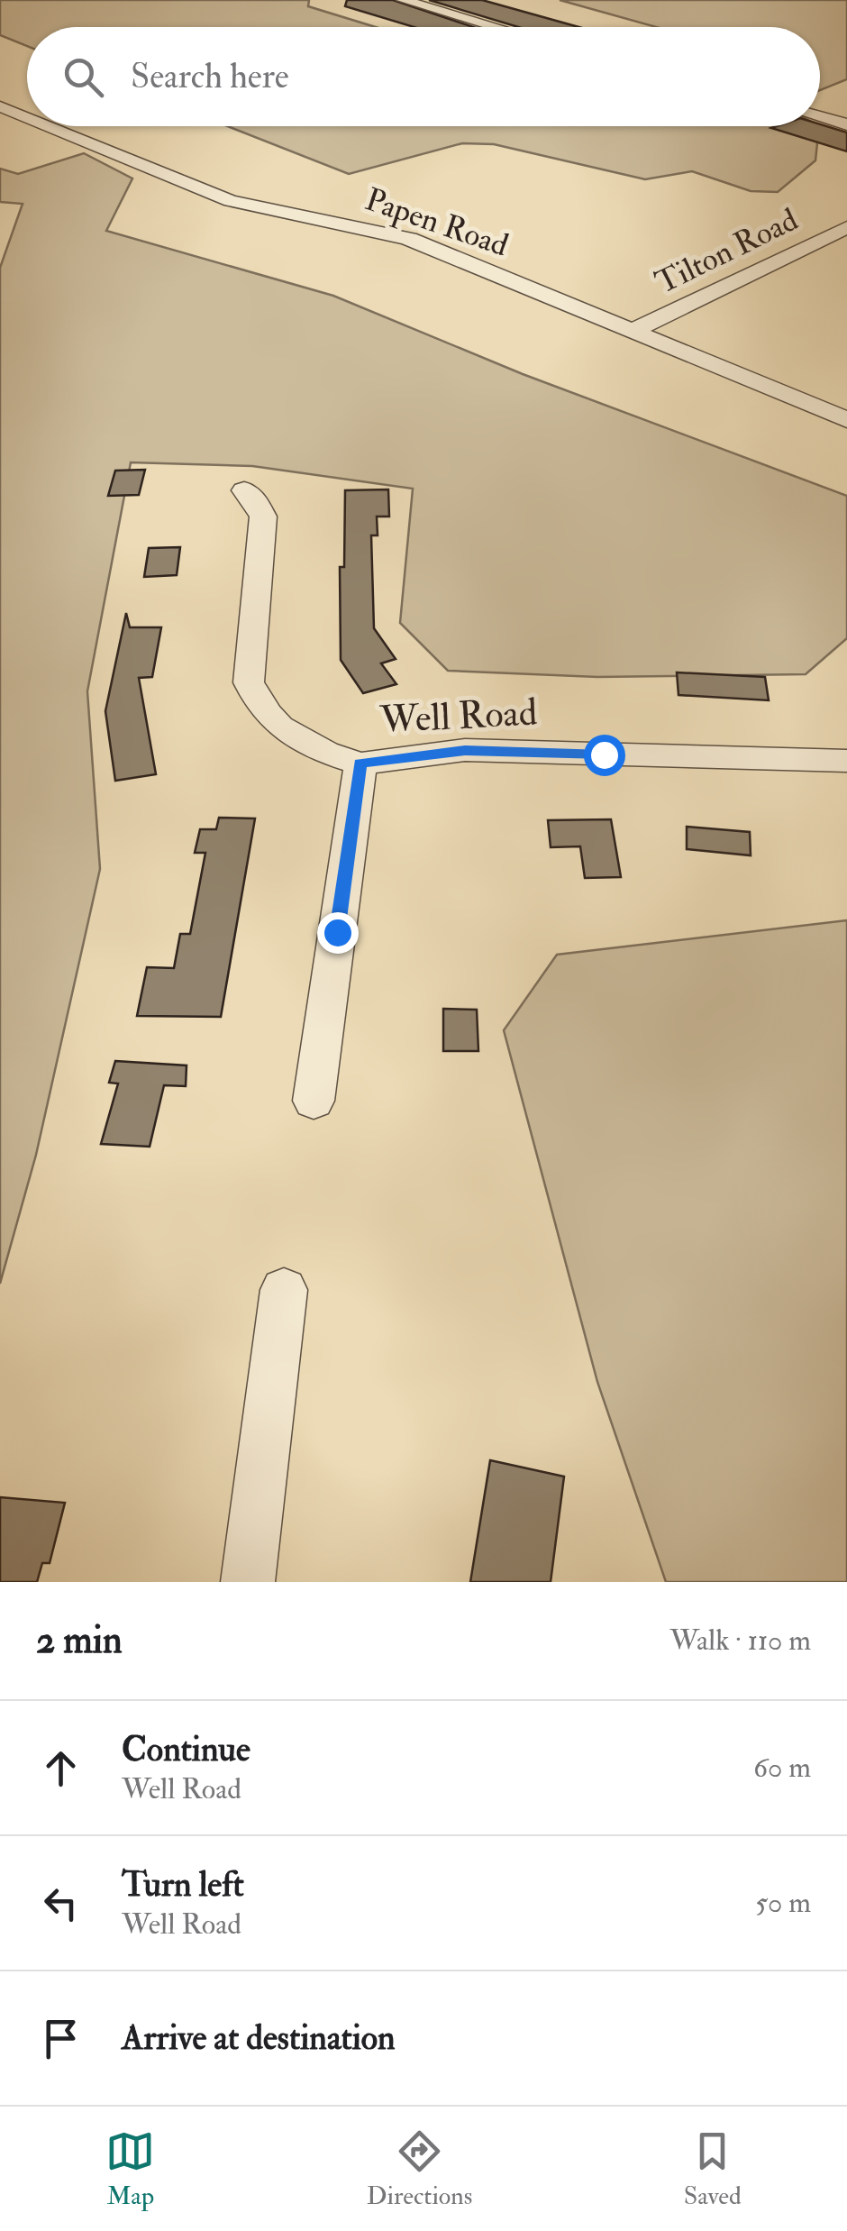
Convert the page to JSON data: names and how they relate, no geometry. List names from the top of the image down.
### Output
{
  "streets": {
    "street": ["Papen Road", "Tilton Road", "Well Road"]
  },
  "crossings": [
    ["Papen Road", "Tilton Road"]
  ],
  "page": {
    "search": "Search here",
    "heading": ["2 min", "Walk · 110 m"],
    "list": [
      ["Continue", "Well Road", "60 m"],
      ["Turn left", "Well Road", "50 m"],
      "Arrive at destination"
    ],
    "nav": ["Map", "Directions", "Saved"]
  }
}
